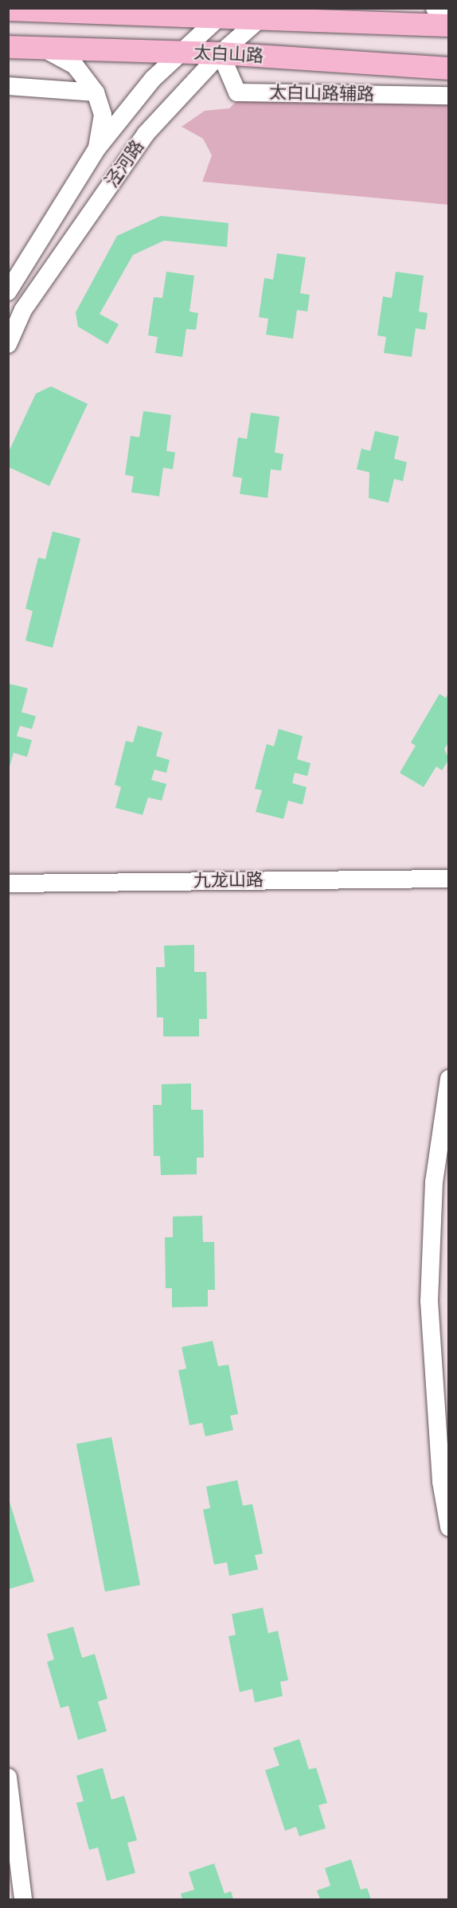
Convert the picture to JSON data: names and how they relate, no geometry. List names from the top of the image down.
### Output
{
  "streets": {
    "main road": ["太白山路"],
    "street": ["太白山路辅路", "泾河路", "九龙山路"]
  },
  "crossings": [
    ["太白山路", "太白山路辅路"],
    ["太白山路", "泾河路"],
    ["太白山路辅路", "泾河路"]
  ]
}
